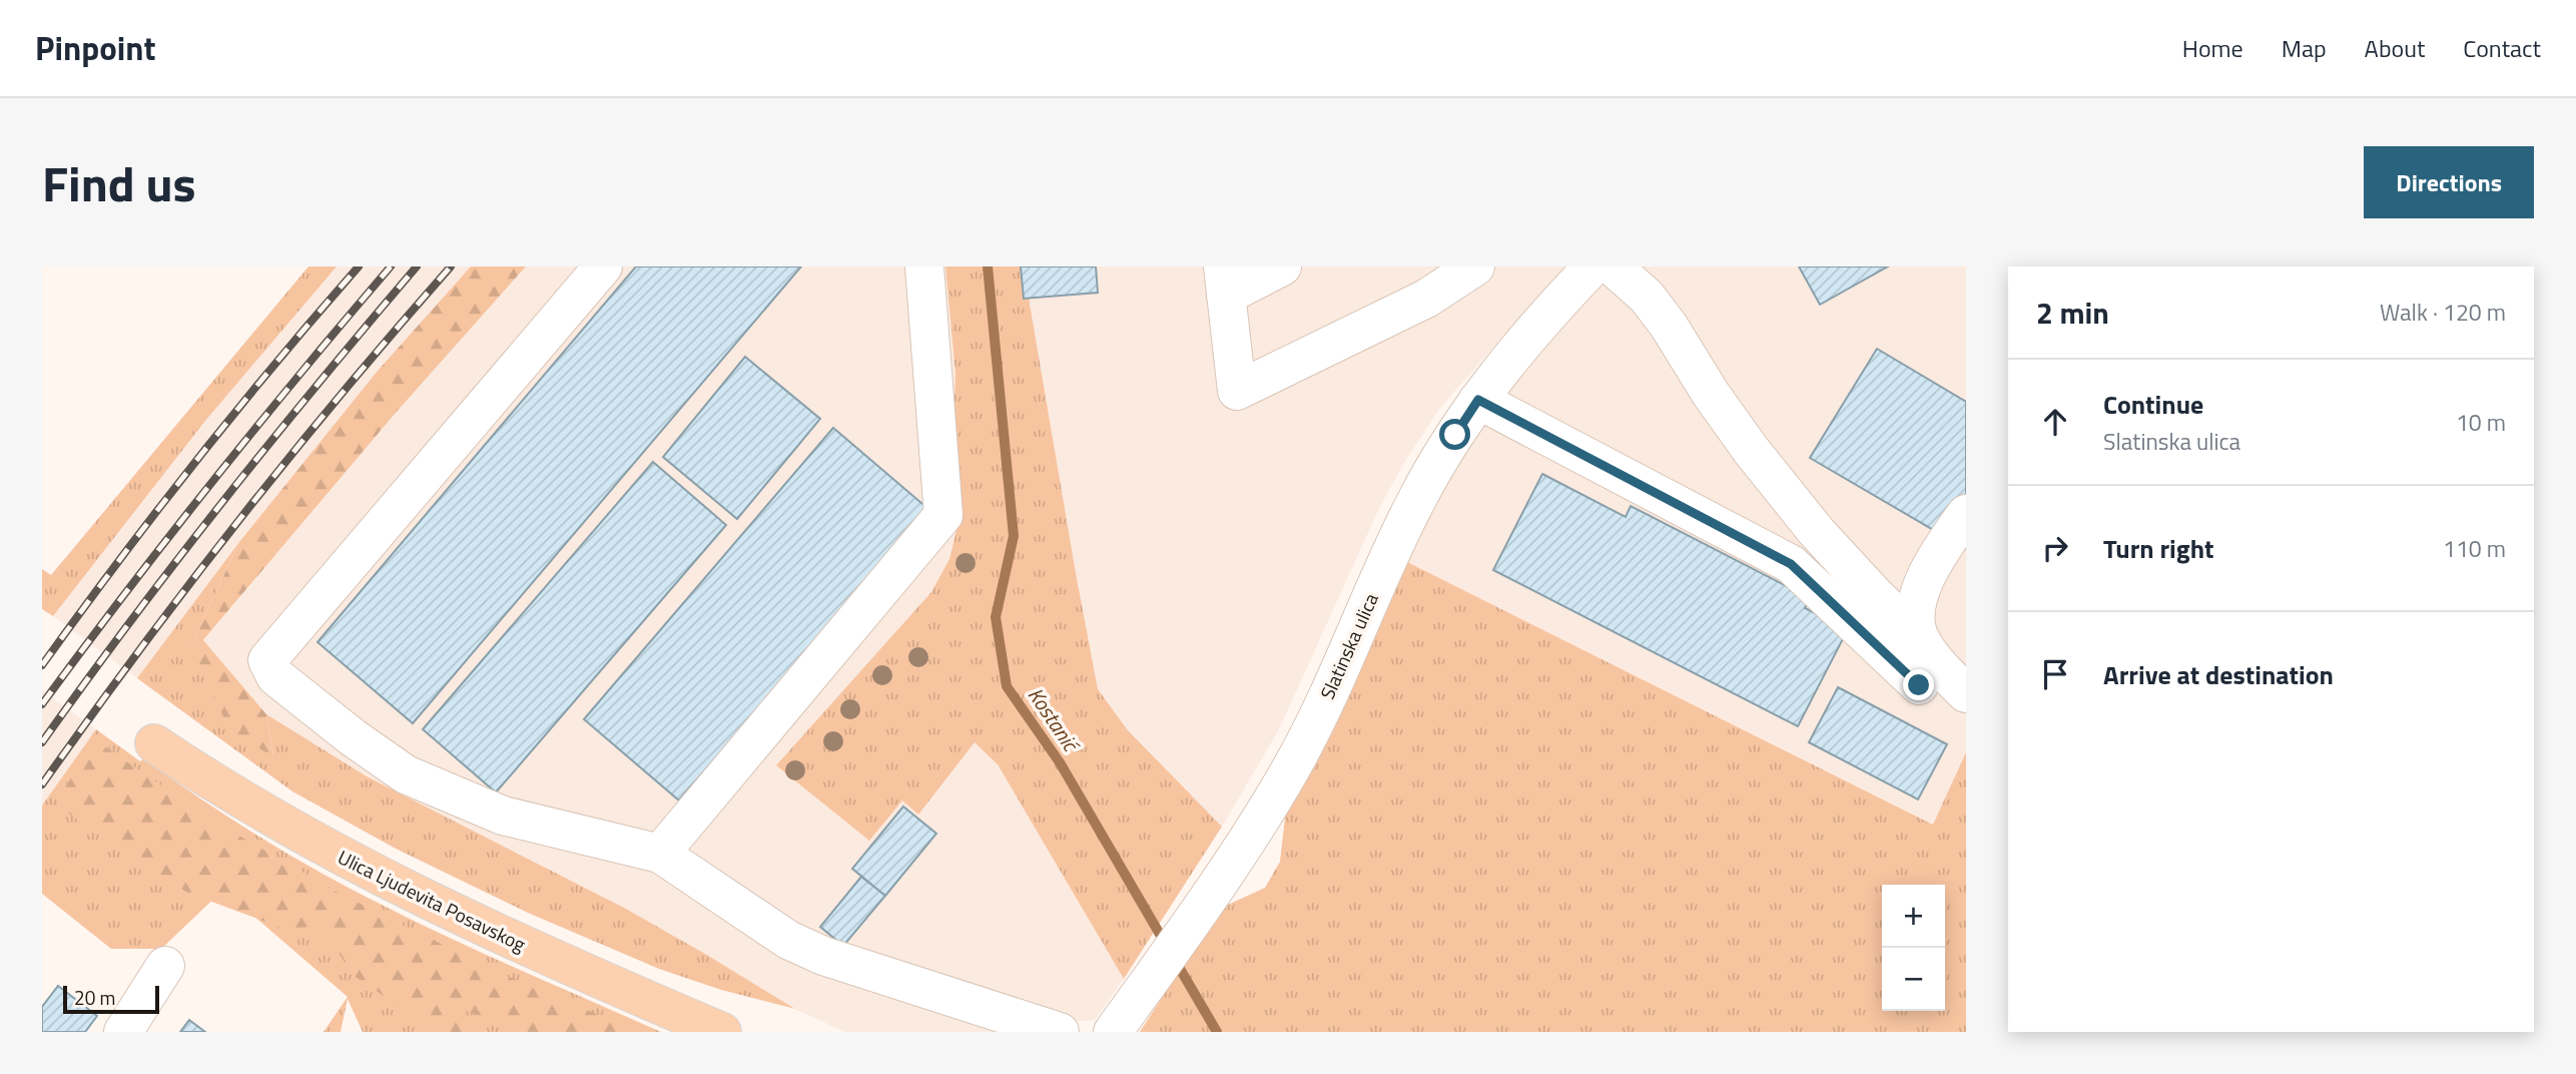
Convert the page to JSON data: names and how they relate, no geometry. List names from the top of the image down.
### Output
{
  "streets": {
    "main road": ["Ulica Ljudevita Posavskog"],
    "street": ["Slatinska ulica"]
  },
  "water": ["Kostanić"],
  "scale_bar": "20 m",
  "page": {
    "header": "Pinpoint",
    "nav": [
      "Home",
      "Map",
      "About",
      "Contact"
    ],
    "title": "Find us",
    "buttons": "Directions",
    "heading": ["2 min", "Walk · 120 m"],
    "list": [
      ["Continue", "Slatinska ulica", "10 m"],
      ["Turn right", "110 m"],
      "Arrive at destination"
    ],
    "map_buttons": ["+", "−"],
    "scale": "20 m"
  }
}
